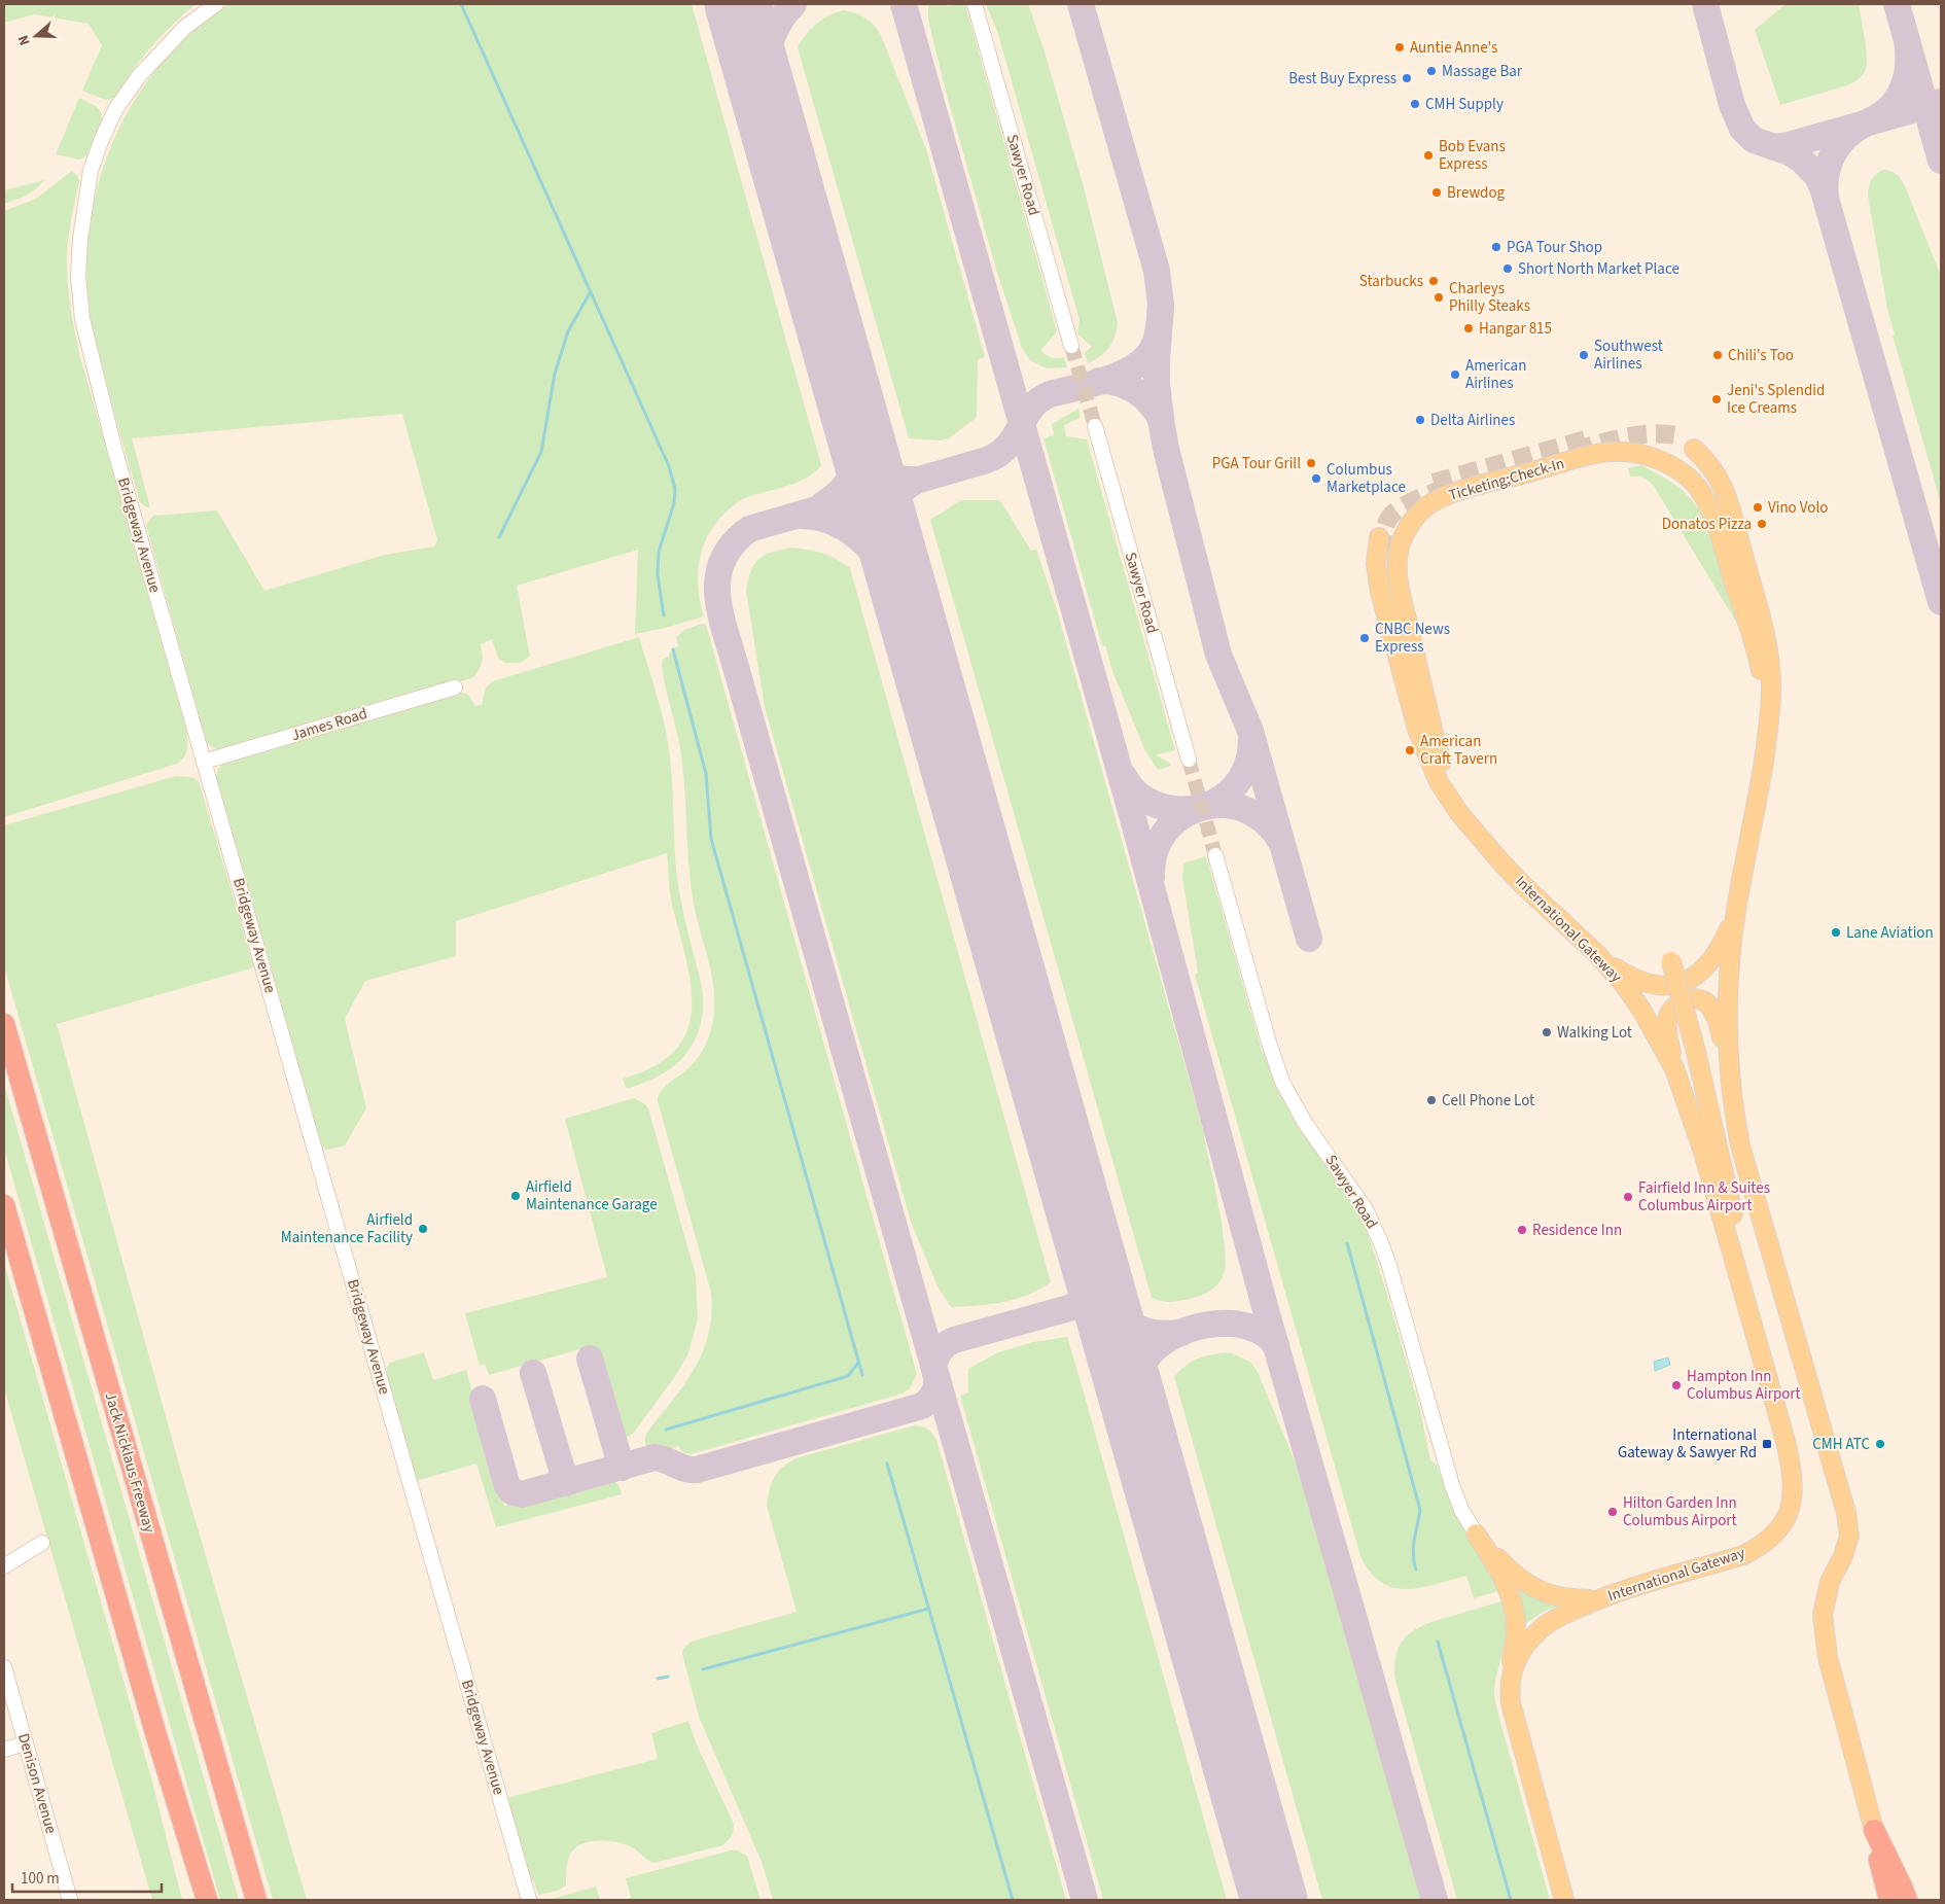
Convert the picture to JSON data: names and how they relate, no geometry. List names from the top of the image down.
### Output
{
  "streets": {
    "highway": ["Jack Nicklaus Freeway"],
    "main road": ["Ticketing;Check-In", "International Gateway"],
    "street": [
      "Sawyer Road",
      "Bridgeway Avenue",
      "James Road",
      "Denison Avenue"
    ]
  },
  "crossings": [
    ["Ticketing;Check-In", "International Gateway"],
    ["Bridgeway Avenue", "James Road"]
  ],
  "places": {
    "other": [
      "Auntie Anne's",
      "Massage Bar",
      "Best Buy Express",
      "CMH Supply",
      "Bob Evans Express",
      "Brewdog",
      "PGA Tour Shop",
      "Short North Market Place",
      "Starbucks",
      "Charleys Philly Steaks",
      "Hangar 815",
      "Southwest Airlines",
      "Chili's Too",
      "American Airlines",
      "Jeni's Splendid Ice Creams",
      "Delta Airlines",
      "PGA Tour Grill",
      "Columbus Marketplace",
      "Vino Volo",
      "Donatos Pizza",
      "CNBC News Express",
      "American Craft Tavern",
      "Lane Aviation",
      "Walking Lot",
      "Cell Phone Lot",
      "Airfield Maintenance Garage",
      "Fairfield Inn & Suites Columbus Airport",
      "Airfield Maintenance Facility",
      "Residence Inn",
      "Hampton Inn Columbus Airport",
      "CMH ATC",
      "Hilton Garden Inn Columbus Airport"
    ],
    "transit": ["International Gateway & Sawyer Rd"]
  },
  "scale_bar": "100 m",
  "north": "left"
}
